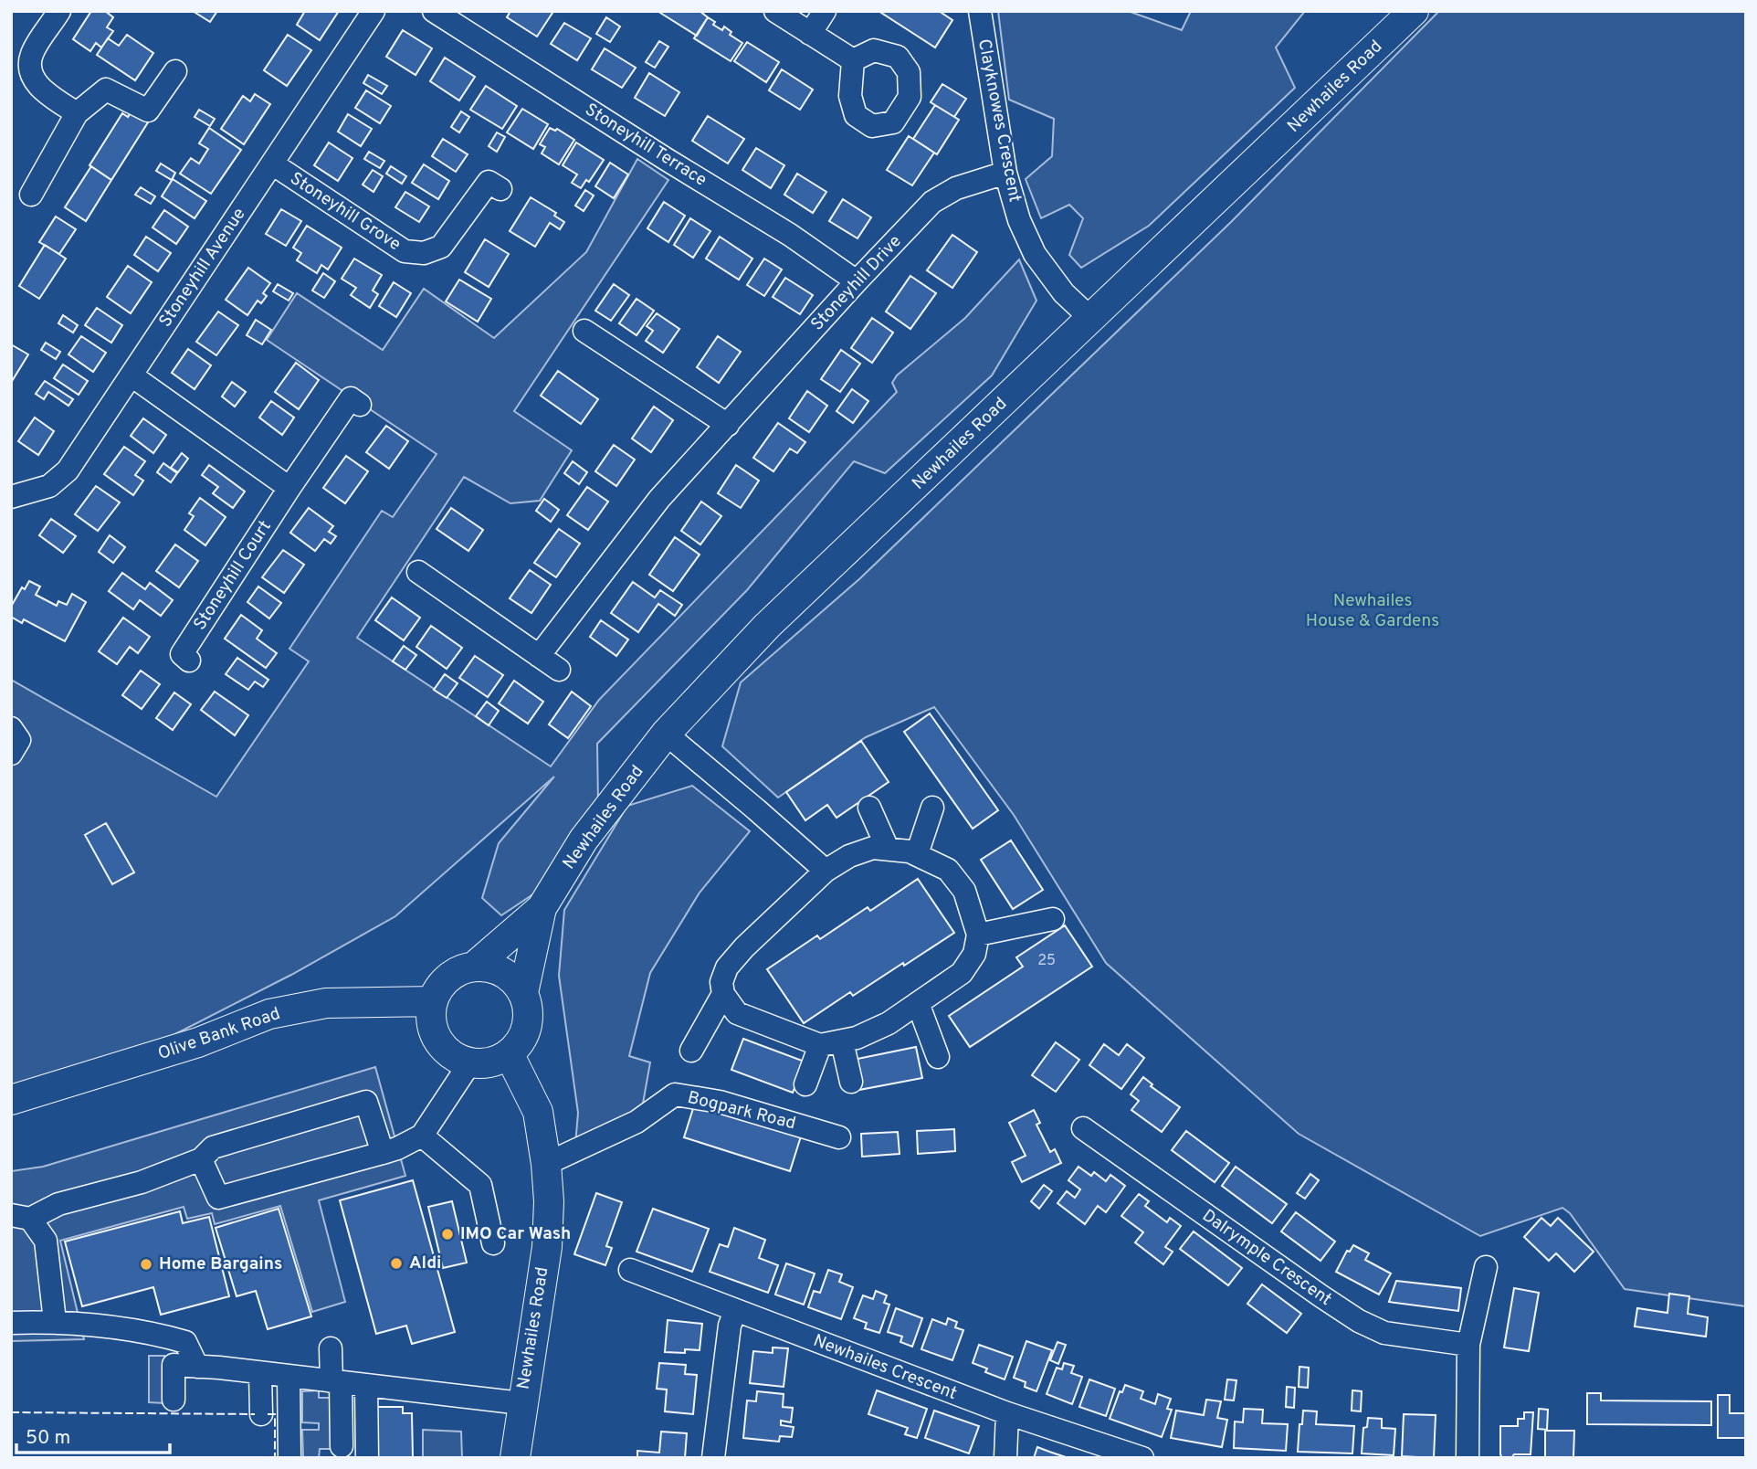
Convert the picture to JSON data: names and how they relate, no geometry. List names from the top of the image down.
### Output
{
  "streets": {
    "main road": ["Newhailes Road", "Olive Bank Road"],
    "street": [
      "Clayknowes Crescent",
      "Stoneyhill Terrace",
      "Stoneyhill Grove",
      "Stoneyhill Avenue",
      "Stoneyhill Drive",
      "Stoneyhill Court",
      "Bogpark Road",
      "Dalrymple Crescent",
      "Newhailes Crescent"
    ]
  },
  "crossings": [
    ["Newhailes Road", "Clayknowes Crescent"],
    ["Newhailes Road", "Olive Bank Road"],
    ["Newhailes Road", "Bogpark Road"],
    ["Clayknowes Crescent", "Stoneyhill Drive"],
    ["Stoneyhill Terrace", "Stoneyhill Drive"],
    ["Stoneyhill Grove", "Stoneyhill Avenue"]
  ],
  "parks": ["Newhailes House & Gardens"],
  "places": ["IMO Car Wash", "Aldi", "Home Bargains"],
  "house_numbers": ["25"],
  "scale_bar": "50 m"
}
